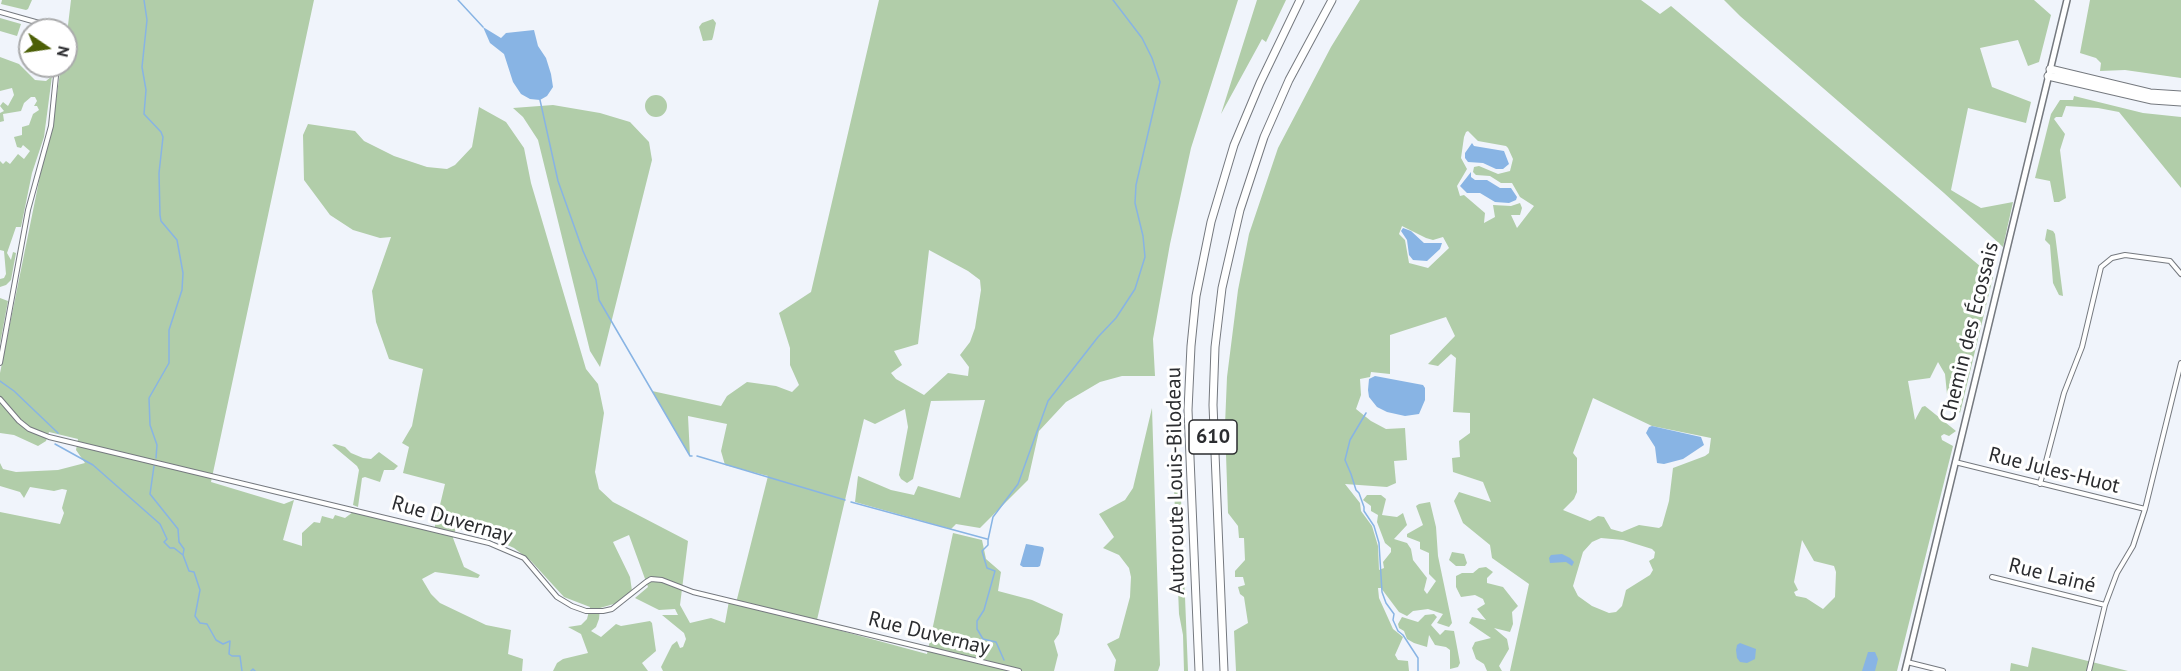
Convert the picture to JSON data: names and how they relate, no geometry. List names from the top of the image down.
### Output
{
  "streets": {
    "highway": ["610", "Autoroute Louis-Bilodeau"],
    "main road": ["Chemin des Écossais"],
    "street": ["Rue Jules-Huot", "Rue Duvernay", "Rue Lainé"]
  },
  "crossings": [
    ["Chemin des Écossais", "Rue Jules-Huot"]
  ],
  "north": "right"
}
